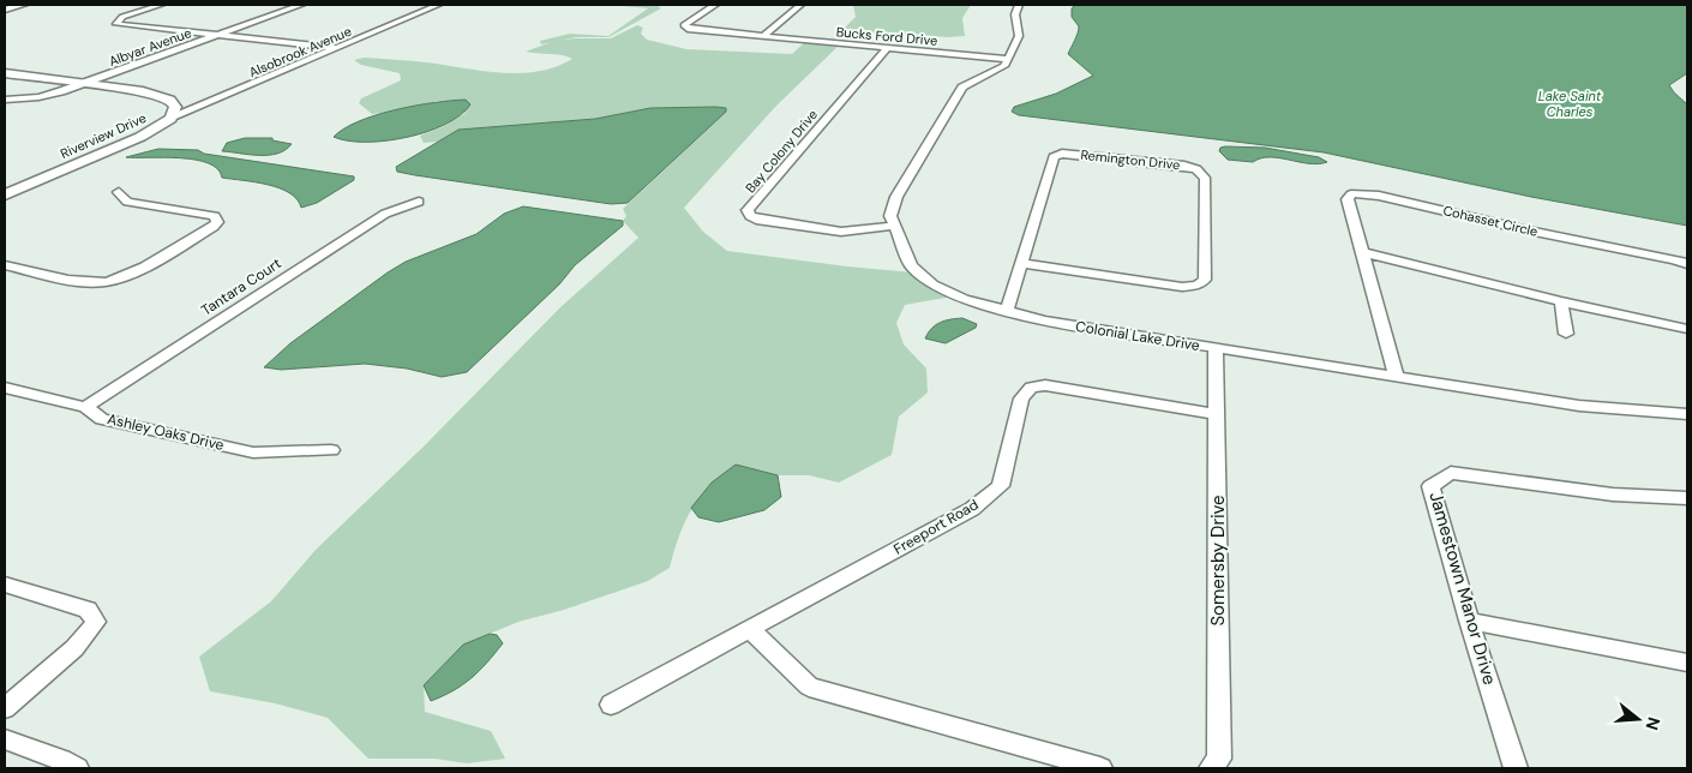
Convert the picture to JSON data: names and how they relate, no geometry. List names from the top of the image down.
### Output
{
  "streets": {
    "street": [
      "Bucks Ford Drive",
      "Albyar Avenue",
      "Alsobrook Avenue",
      "Riverview Drive",
      "Bay Colony Drive",
      "Remington Drive",
      "Cohasset Circle",
      "Tantara Court",
      "Colonial Lake Drive",
      "Ashley Oaks Drive",
      "Freeport Road",
      "Somersby Drive",
      "Jamestown Manor Drive"
    ]
  },
  "crossings": [
    ["Bucks Ford Drive", "Bay Colony Drive"],
    ["Albyar Avenue", "Riverview Drive"],
    ["Alsobrook Avenue", "Riverview Drive"],
    ["Bay Colony Drive", "Colonial Lake Drive"],
    ["Remington Drive", "Colonial Lake Drive"],
    ["Cohasset Circle", "Colonial Lake Drive"],
    ["Tantara Court", "Ashley Oaks Drive"],
    ["Colonial Lake Drive", "Somersby Drive"],
    ["Freeport Road", "Somersby Drive"]
  ],
  "water": ["Lake Saint Charles"],
  "north": "right"
}
